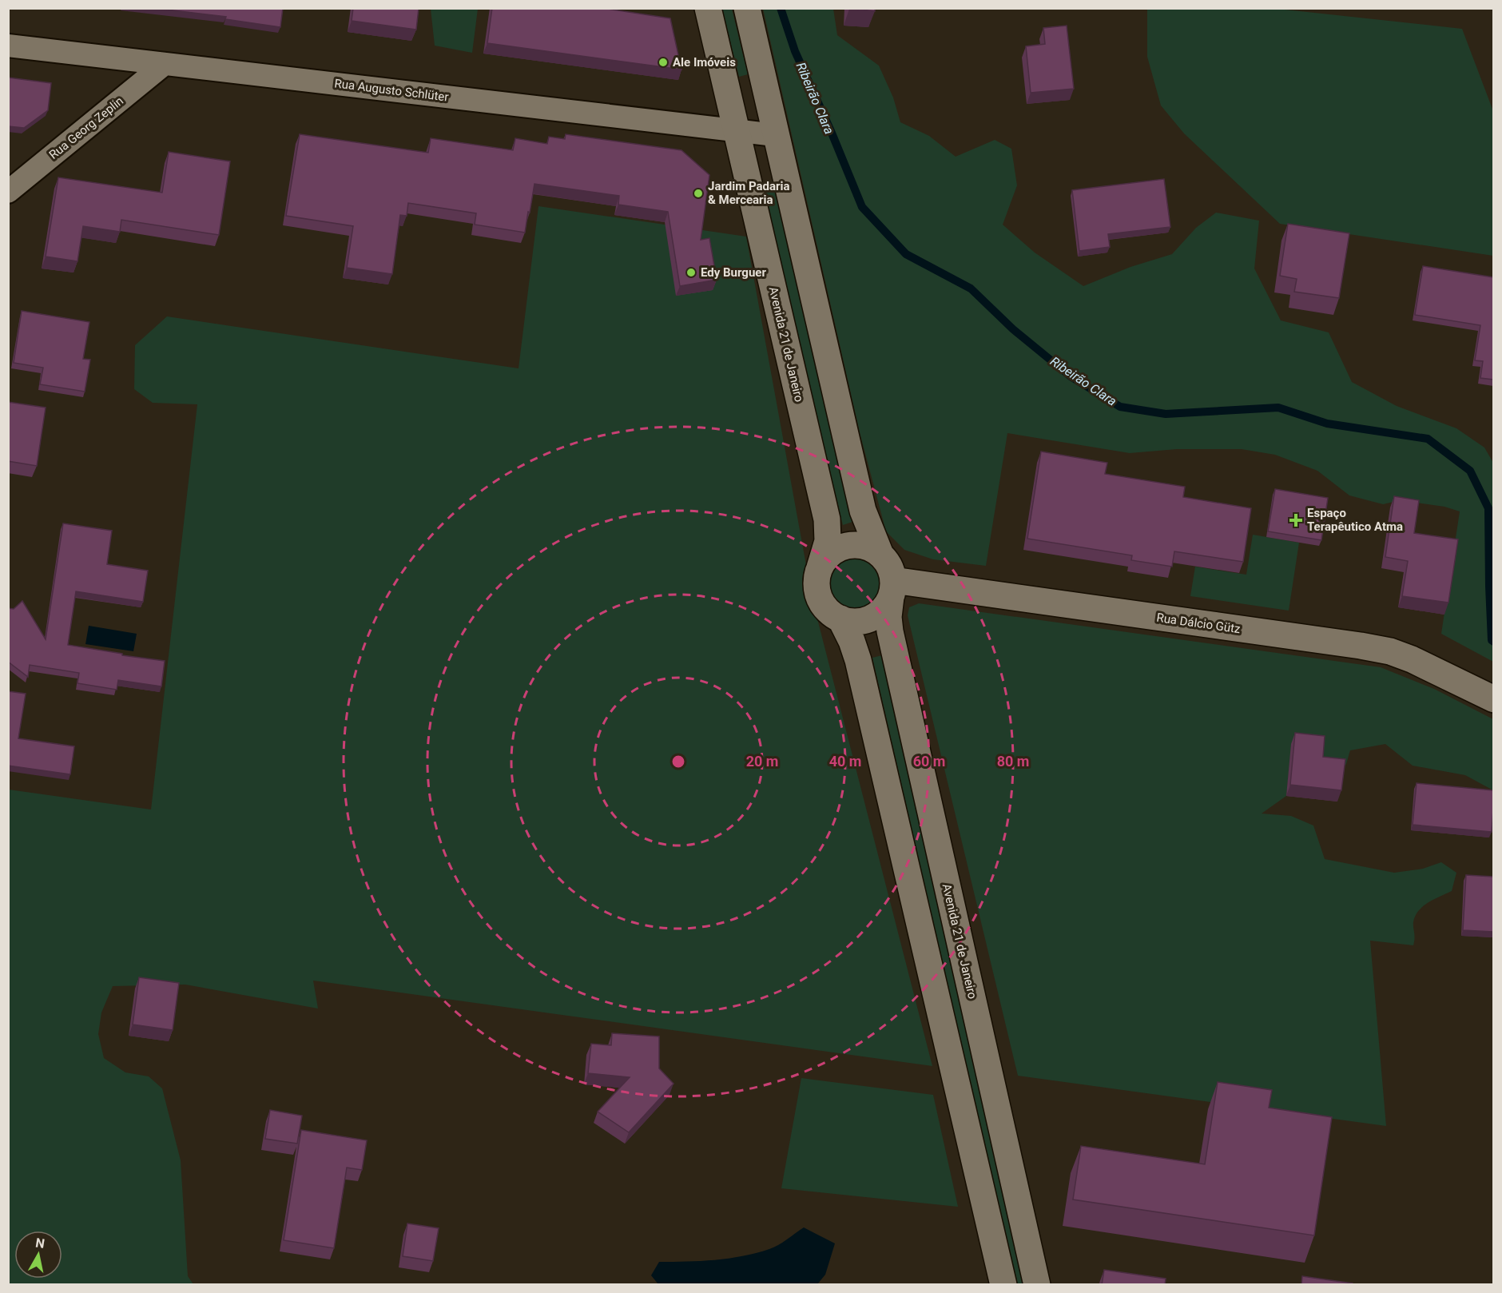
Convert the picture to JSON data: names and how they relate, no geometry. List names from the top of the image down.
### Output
{
  "streets": {
    "main road": ["Avenida 21 de Janeiro", "Rua Dálcio Gütz"],
    "street": ["Rua Augusto Schlüter", "Rua Georg Zeplin"]
  },
  "crossings": [
    ["Rua Augusto Schlüter", "Rua Georg Zeplin"],
    ["Rua Augusto Schlüter", "Avenida 21 de Janeiro"],
    ["Avenida 21 de Janeiro", "Rua Dálcio Gütz"]
  ],
  "water": ["Ribeirão Clara"],
  "places": {
    "other": ["Ale Imóveis", "Jardim Padaria & Mercearia", "Edy Burguer"],
    "health": ["Espaço Terapêutico Atma"]
  },
  "north": "top",
  "rings": [
    "20 m",
    "40 m",
    "60 m",
    "80 m"
  ]
}
